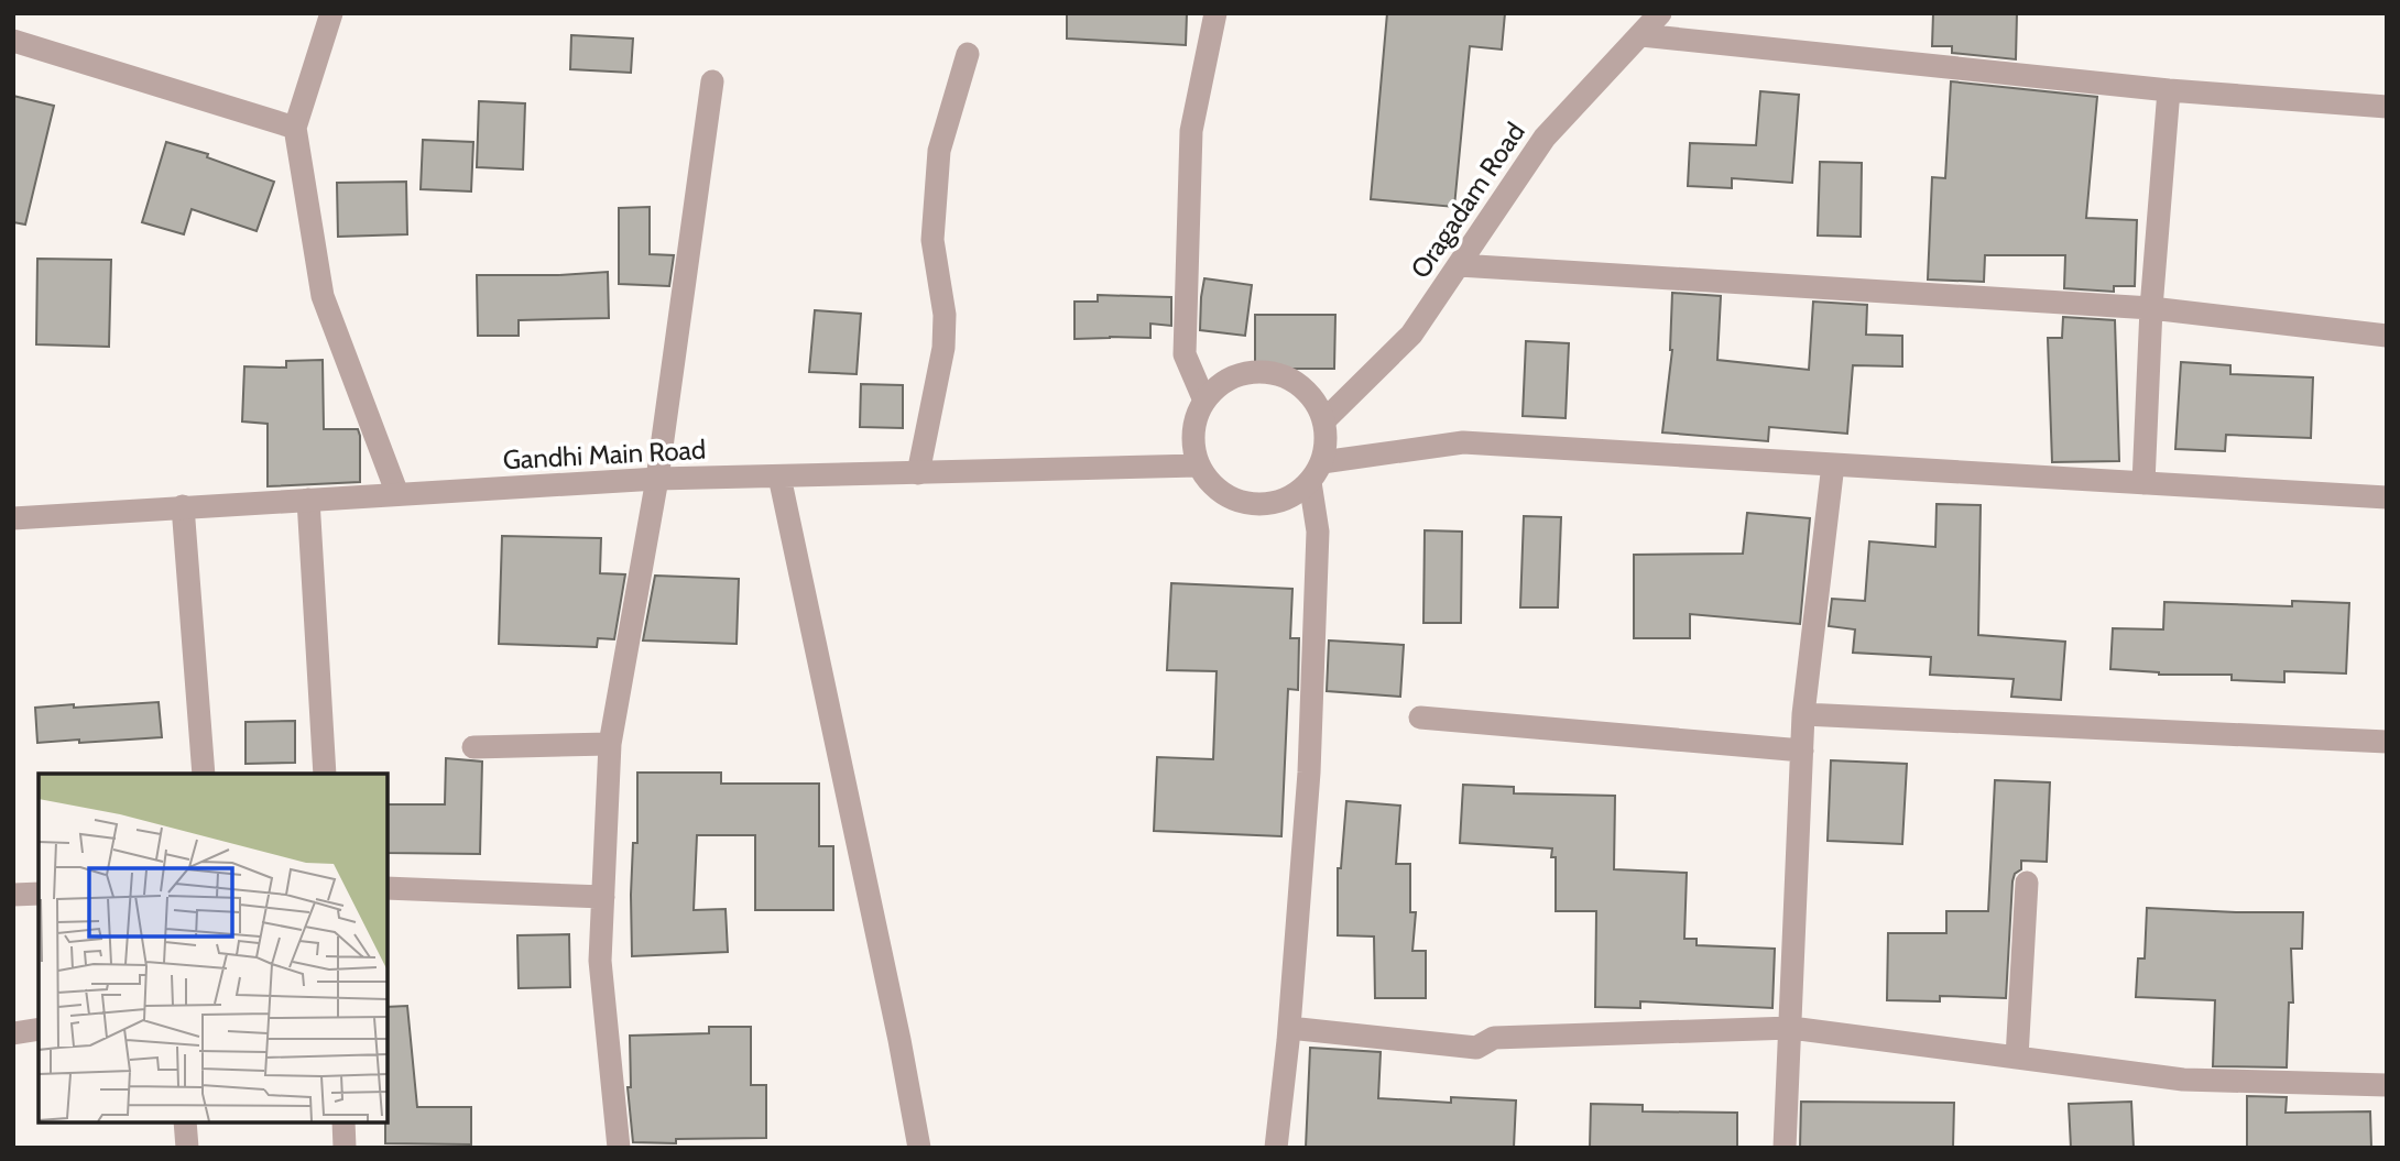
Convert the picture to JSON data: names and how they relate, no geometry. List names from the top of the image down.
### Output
{
  "streets": {
    "street": ["Oragadam Road", "Gandhi Main Road"]
  },
  "crossings": [
    ["Oragadam Road", "Gandhi Main Road"]
  ]
}
